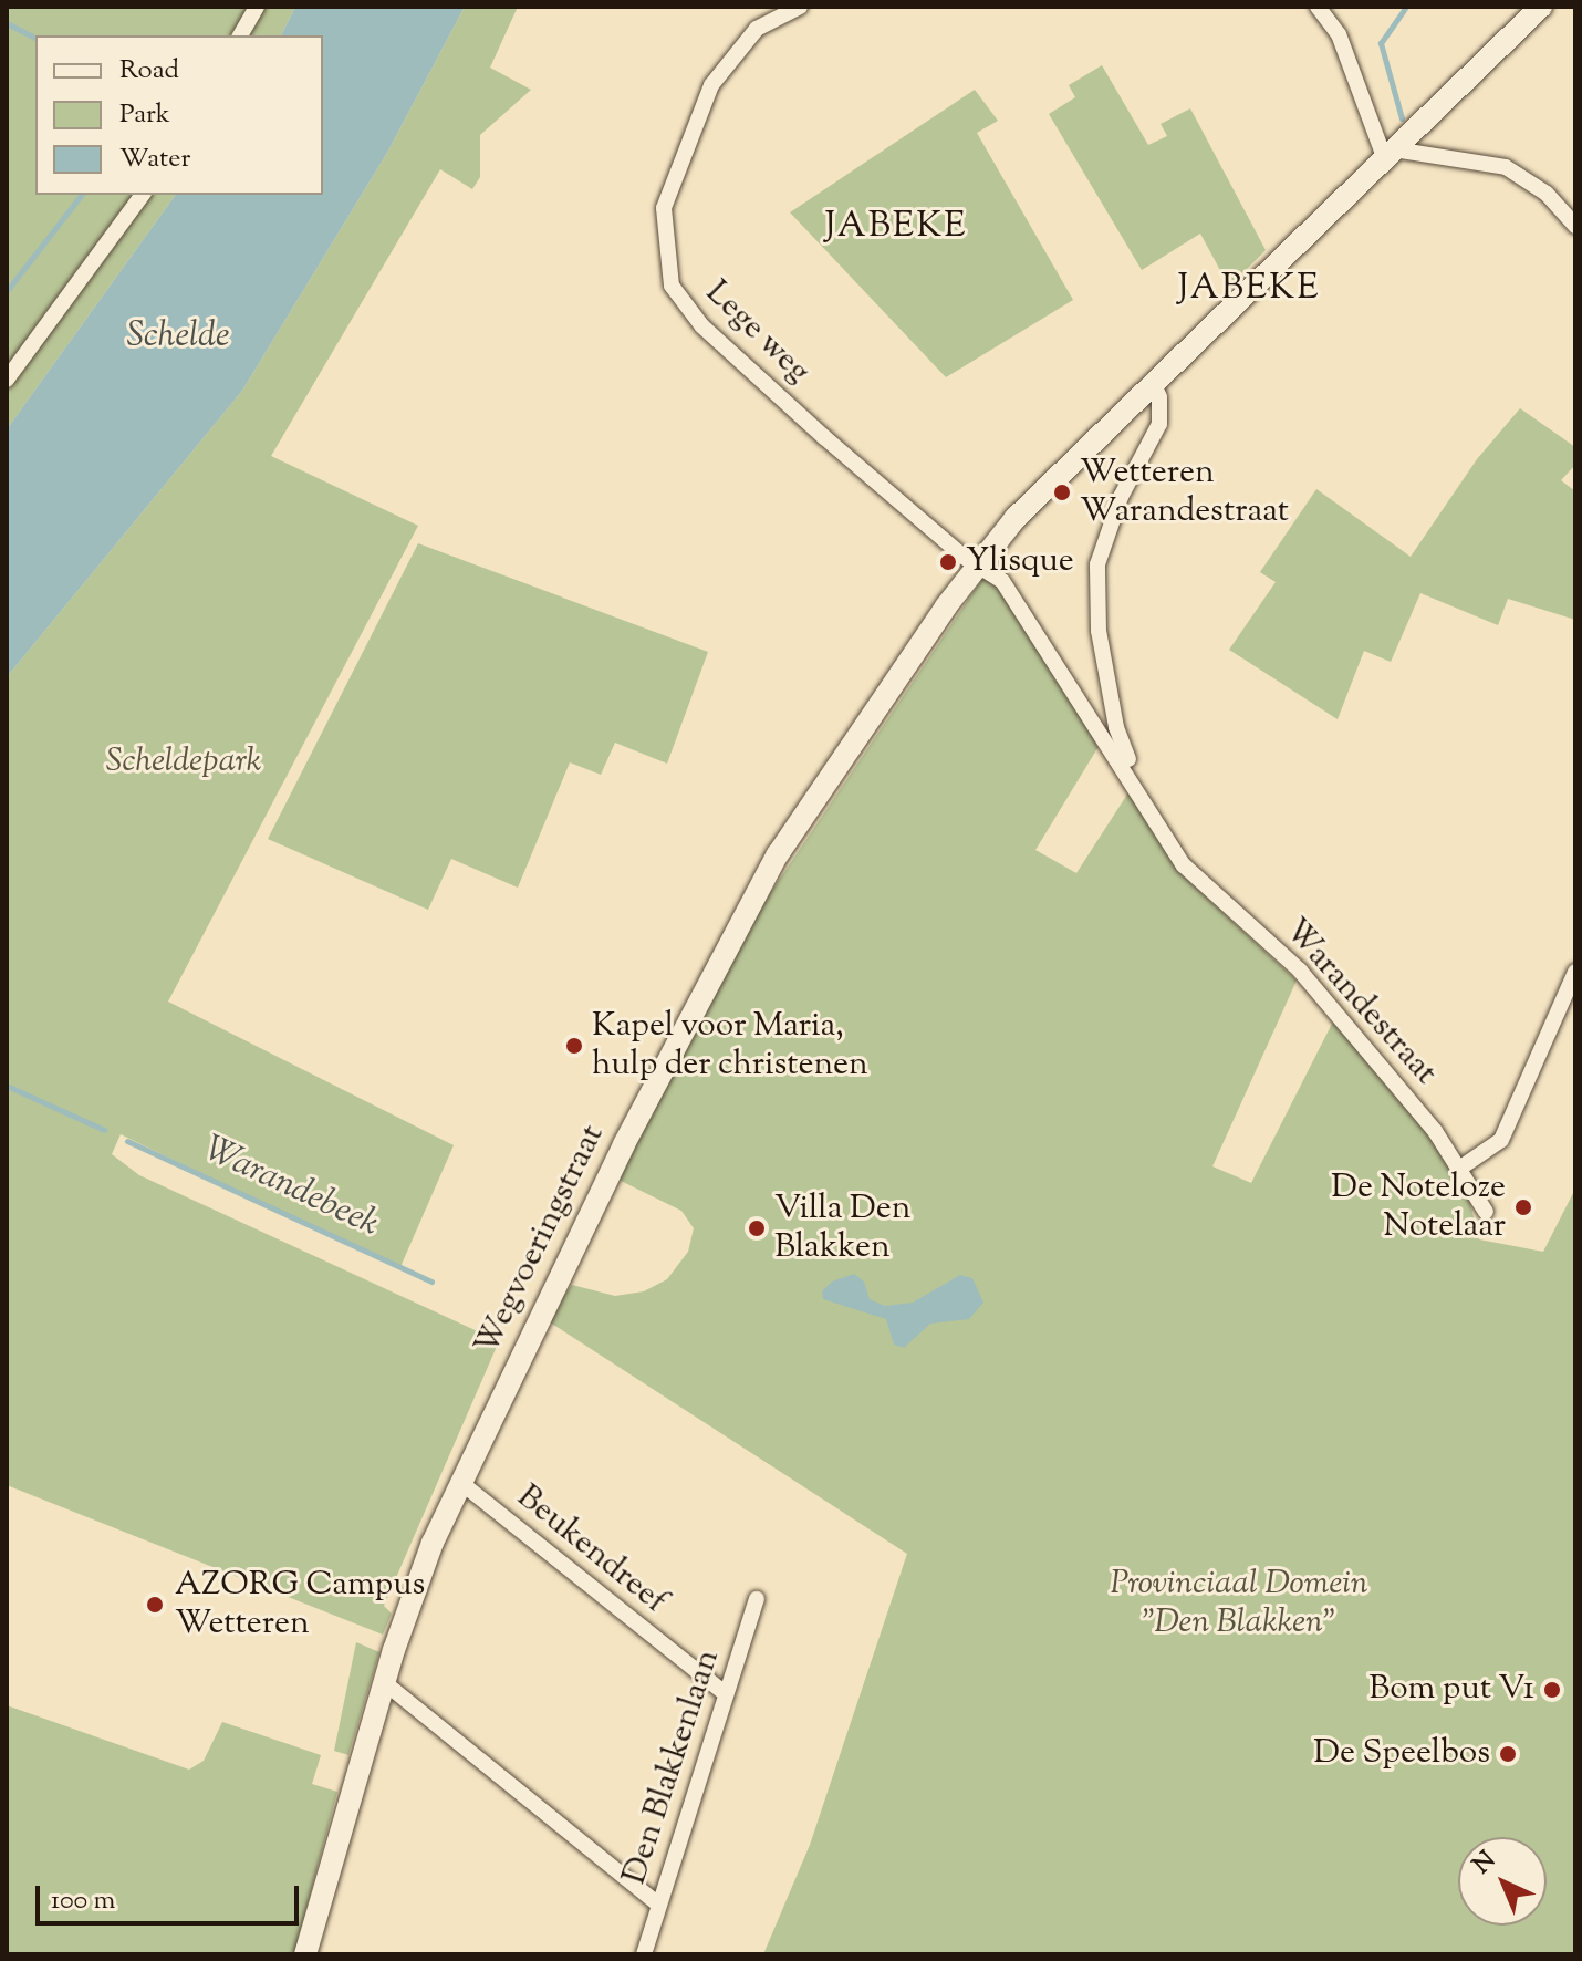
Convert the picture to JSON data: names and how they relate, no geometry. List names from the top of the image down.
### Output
{
  "streets": {
    "main road": ["Wegvoeringstraat"],
    "street": [
      "Lege weg",
      "Warandestraat",
      "Beukendreef",
      "Den Blakkenlaan"
    ]
  },
  "crossings": [
    ["Lege weg", "Warandestraat"],
    ["Lege weg", "Wegvoeringstraat"],
    ["Warandestraat", "Wegvoeringstraat"],
    ["Wegvoeringstraat", "Beukendreef"],
    ["Beukendreef", "Den Blakkenlaan"]
  ],
  "districts": ["JABEKE", "JABEKE"],
  "water": ["Schelde", "Warandebeek"],
  "parks": ["Scheldepark", "Provinciaal Domein \"Den Blakken\""],
  "places": [
    "Wetteren Warandestraat",
    "Ylisque",
    "Kapel voor Maria, hulp der christenen",
    "De Noteloze Notelaar",
    "Villa Den Blakken",
    "AZORG Campus Wetteren",
    "Bom put V1",
    "De Speelbos"
  ],
  "legend": ["Road", "Park", "Water"],
  "scale_bar": "100 m",
  "north": "top left"
}
